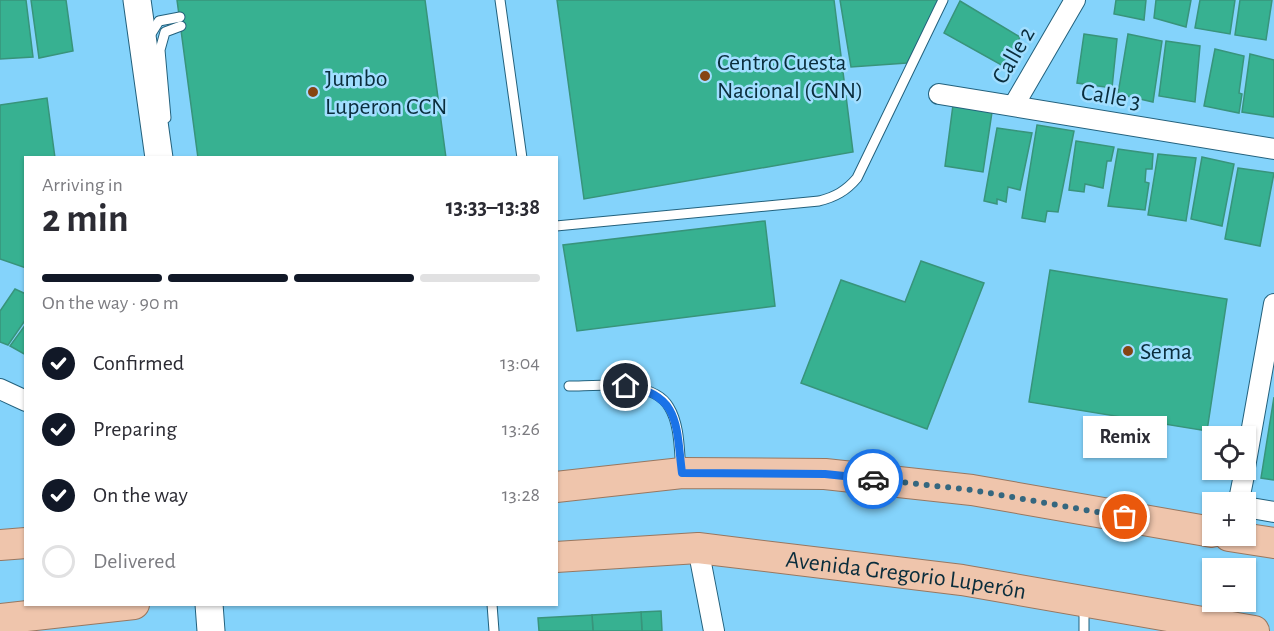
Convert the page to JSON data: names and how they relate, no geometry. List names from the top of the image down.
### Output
{
  "streets": {
    "main road": ["Avenida Gregorio Luperón"],
    "street": ["Calle 2", "Calle 3"]
  },
  "crossings": [
    ["Calle 2", "Calle 3"]
  ],
  "places": [
    "Centro Cuesta Nacional (CNN)",
    "Jumbo Luperon CCN",
    "Sema",
    "Remix"
  ],
  "page": {
    "heading": ["2 min", "Arriving in", "13:33–13:38"],
    "bar": "On the way · 90 m",
    "list": [
      ["Confirmed", "13:04"],
      ["Preparing", "13:26"],
      ["On the way", "13:28"],
      "Delivered"
    ],
    "bubble": "Remix",
    "map_buttons": ["+", "−"]
  }
}
